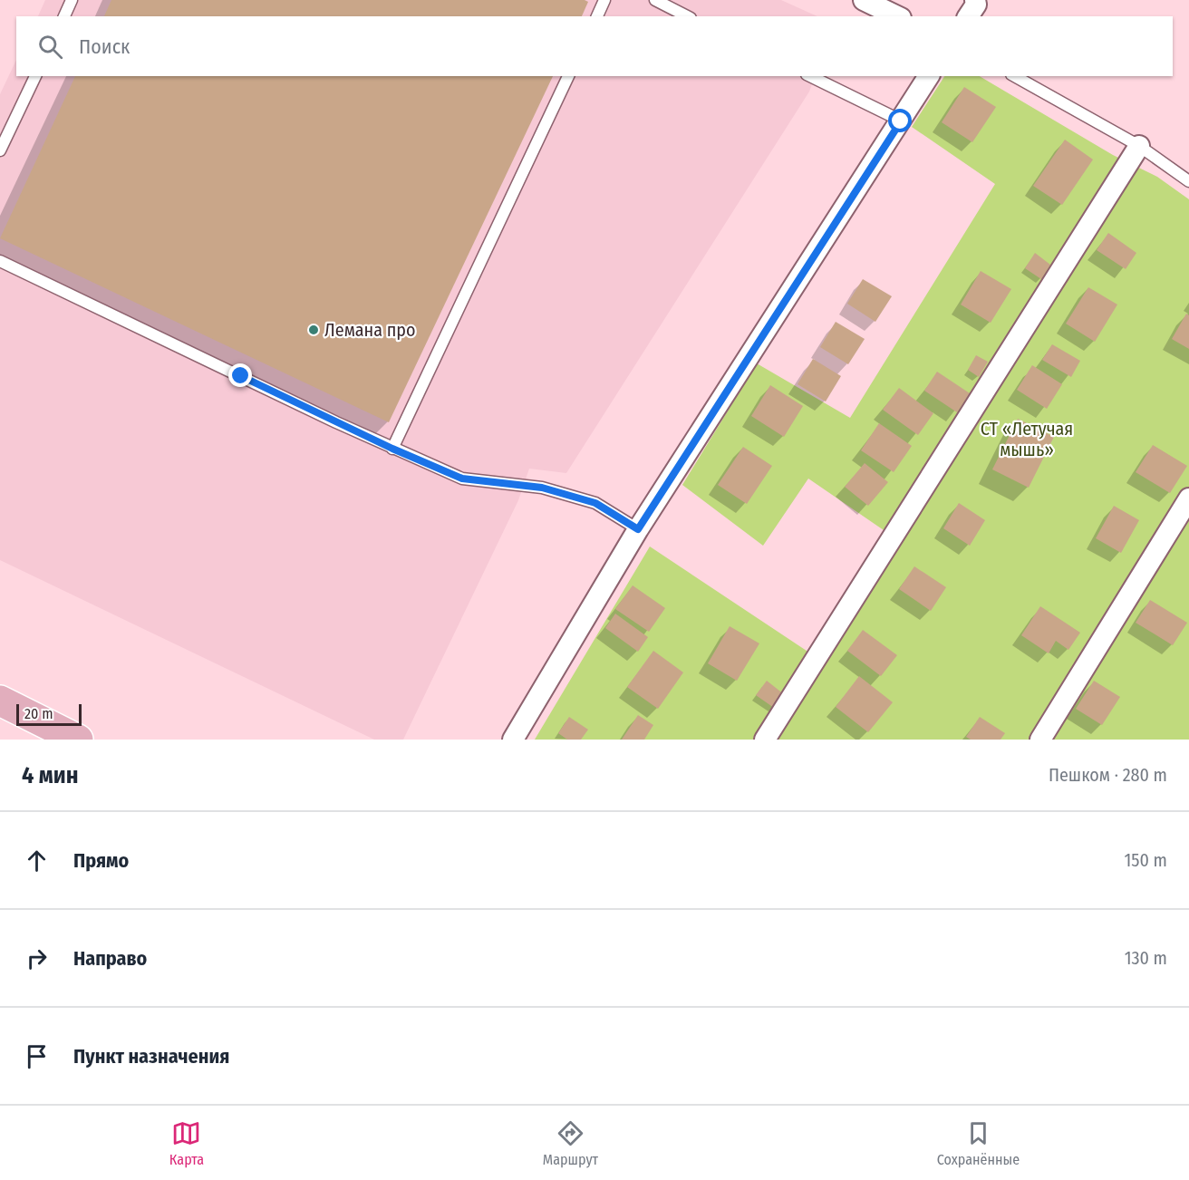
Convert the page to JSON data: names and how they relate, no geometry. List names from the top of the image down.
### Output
{
  "parks": ["СТ «Летучая мышь»"],
  "places": ["Лемана про"],
  "scale_bar": "20 m",
  "page": {
    "search": "Поиск",
    "scale": "20 m",
    "heading": ["4 мин", "Пешком · 280 m"],
    "list": [
      ["Прямо", "150 m"],
      ["Направо", "130 m"],
      "Пункт назначения"
    ],
    "nav": ["Карта", "Маршрут", "Сохранённые"]
  }
}
